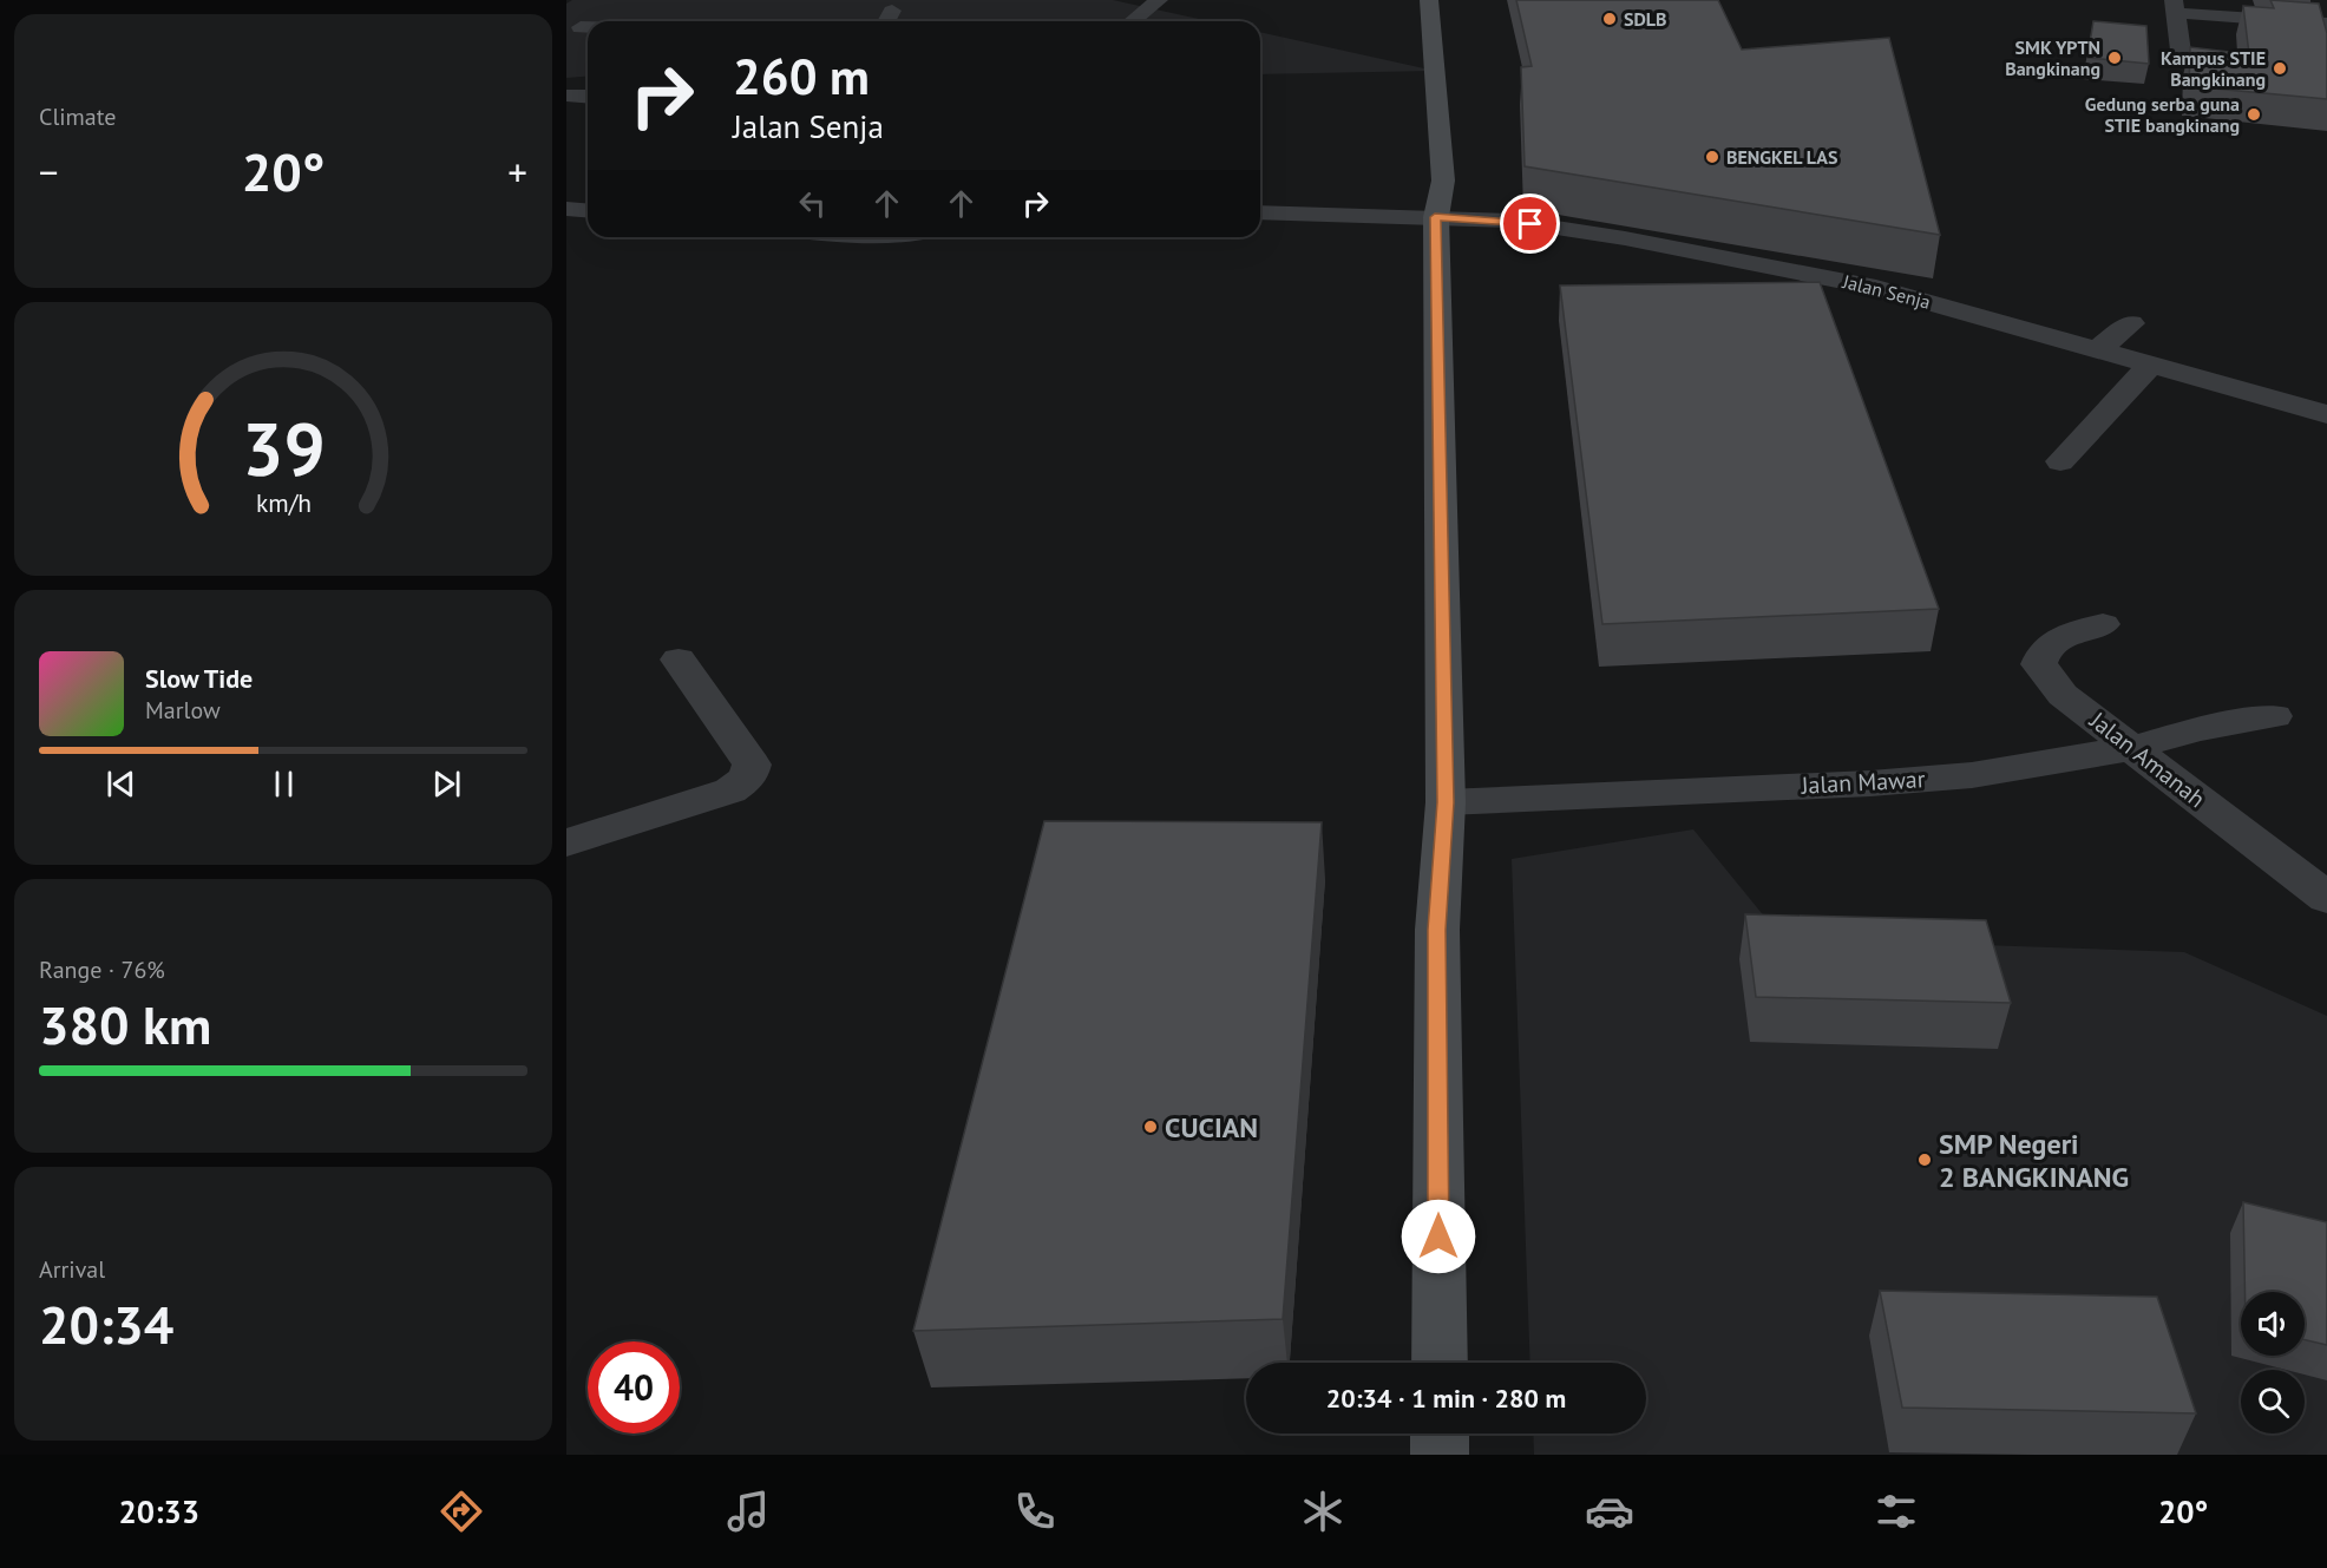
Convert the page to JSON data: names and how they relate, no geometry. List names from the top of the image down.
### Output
{
  "streets": {
    "street": ["Jalan Senja", "Jalan Amanah", "Jalan Mawar"]
  },
  "crossings": [
    ["Jalan Amanah", "Jalan Mawar"]
  ],
  "places": [
    "SDLB",
    "SMK YPTN Bangkinang",
    "Kampus STIE Bangkinang",
    "Gedung serba guna STIE bangkinang",
    "BENGKEL LAS",
    "CUCIAN",
    "SMP Negeri 2 BANGKINANG"
  ],
  "page": {
    "tile": [
      "Climate",
      ["Range · 76%", "380 km"],
      ["Arrival", "20:34"]
    ],
    "turn": ["260 m", "Jalan Senja"],
    "heat": ["−", "20°", "+"],
    "song": ["Slow Tide", "Marlow"],
    "limit": "40",
    "trip": "20:34 · 1 min · 280 m",
    "tabs": ["20:33", "20°"],
    "gauge": ["39", "km/h"]
  }
}
